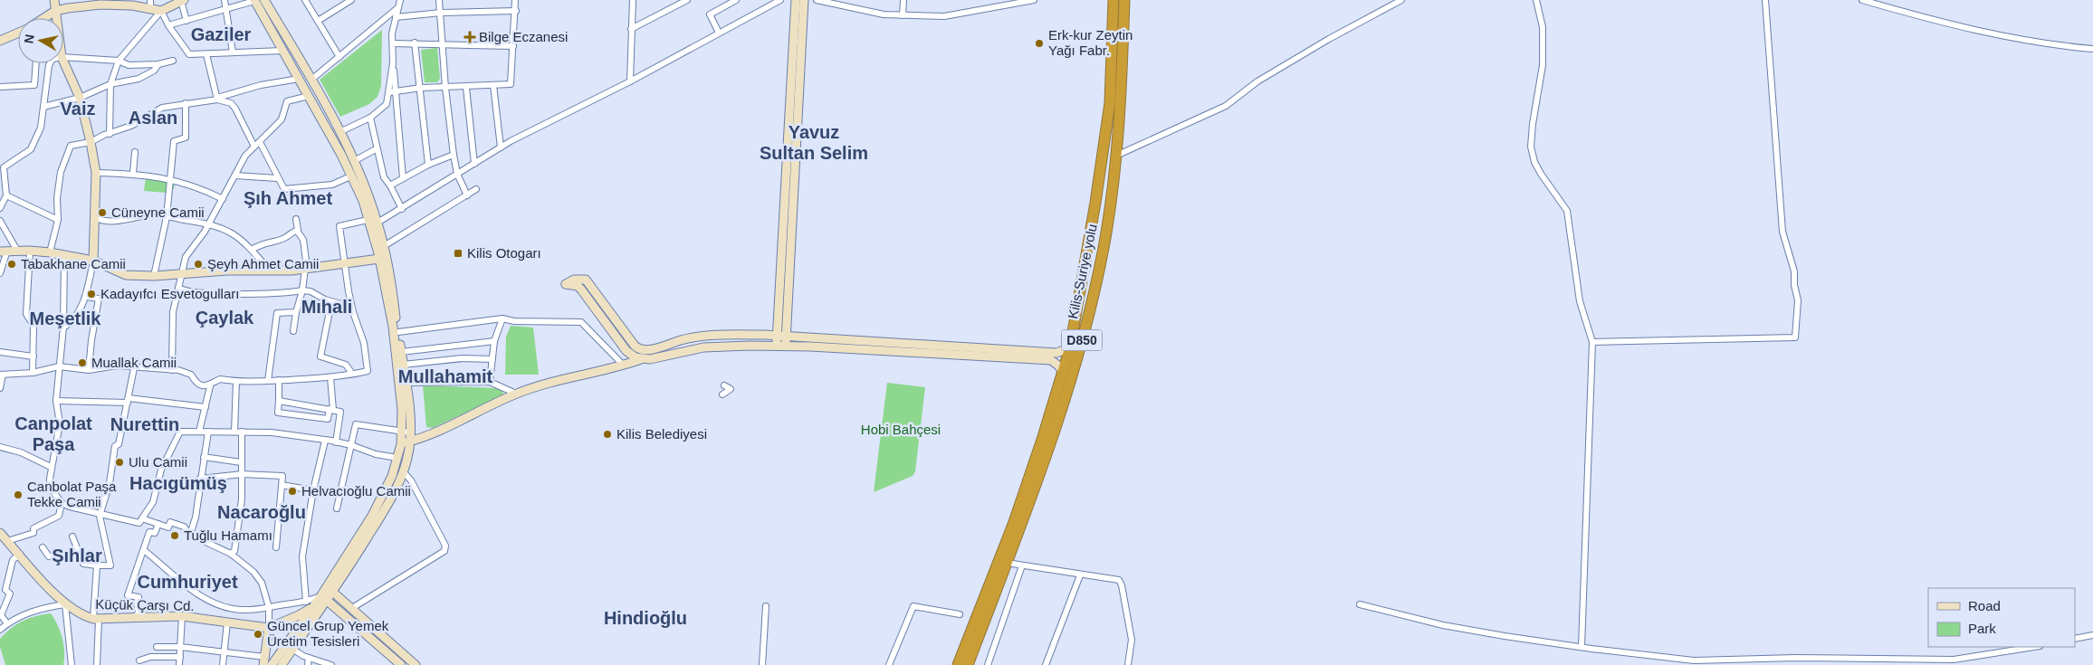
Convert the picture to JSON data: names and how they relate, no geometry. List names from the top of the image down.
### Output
{
  "streets": {
    "highway": ["Kilis-Suriye yolu", "D850"],
    "street": ["Küçük Çarşı Cd."]
  },
  "districts": [
    "Gaziler",
    "Vaiz",
    "Aslan",
    "Yavuz Sultan Selim",
    "Şıh Ahmet",
    "Mıhali",
    "Çaylak",
    "Meşetlik",
    "Mullahamit",
    "Canpolat Paşa",
    "Nurettin",
    "Hacıgümüş",
    "Nacaroğlu",
    "Şıhlar",
    "Cumhuriyet",
    "Hindioğlu"
  ],
  "parks": ["Hobi Bahçesi"],
  "places": {
    "health": ["Bilge Eczanesi"],
    "other": [
      "Erk-kur Zeytin Yağı Fabr.",
      "Cüneyne Camii",
      "Tabakhane Camii",
      "Şeyh Ahmet Camii",
      "Kadayıfcı Esvetogulları",
      "Muallak Camii",
      "Kilis Belediyesi",
      "Ulu Camii",
      "Helvacıoğlu Camii",
      "Canbolat Paşa Tekke Camii",
      "Tuğlu Hamamı",
      "Güncel Grup Yemek Üretim Tesisleri"
    ],
    "transit": ["Kilis Otogarı"]
  },
  "legend": ["Road", "Park"],
  "north": "left"
}
